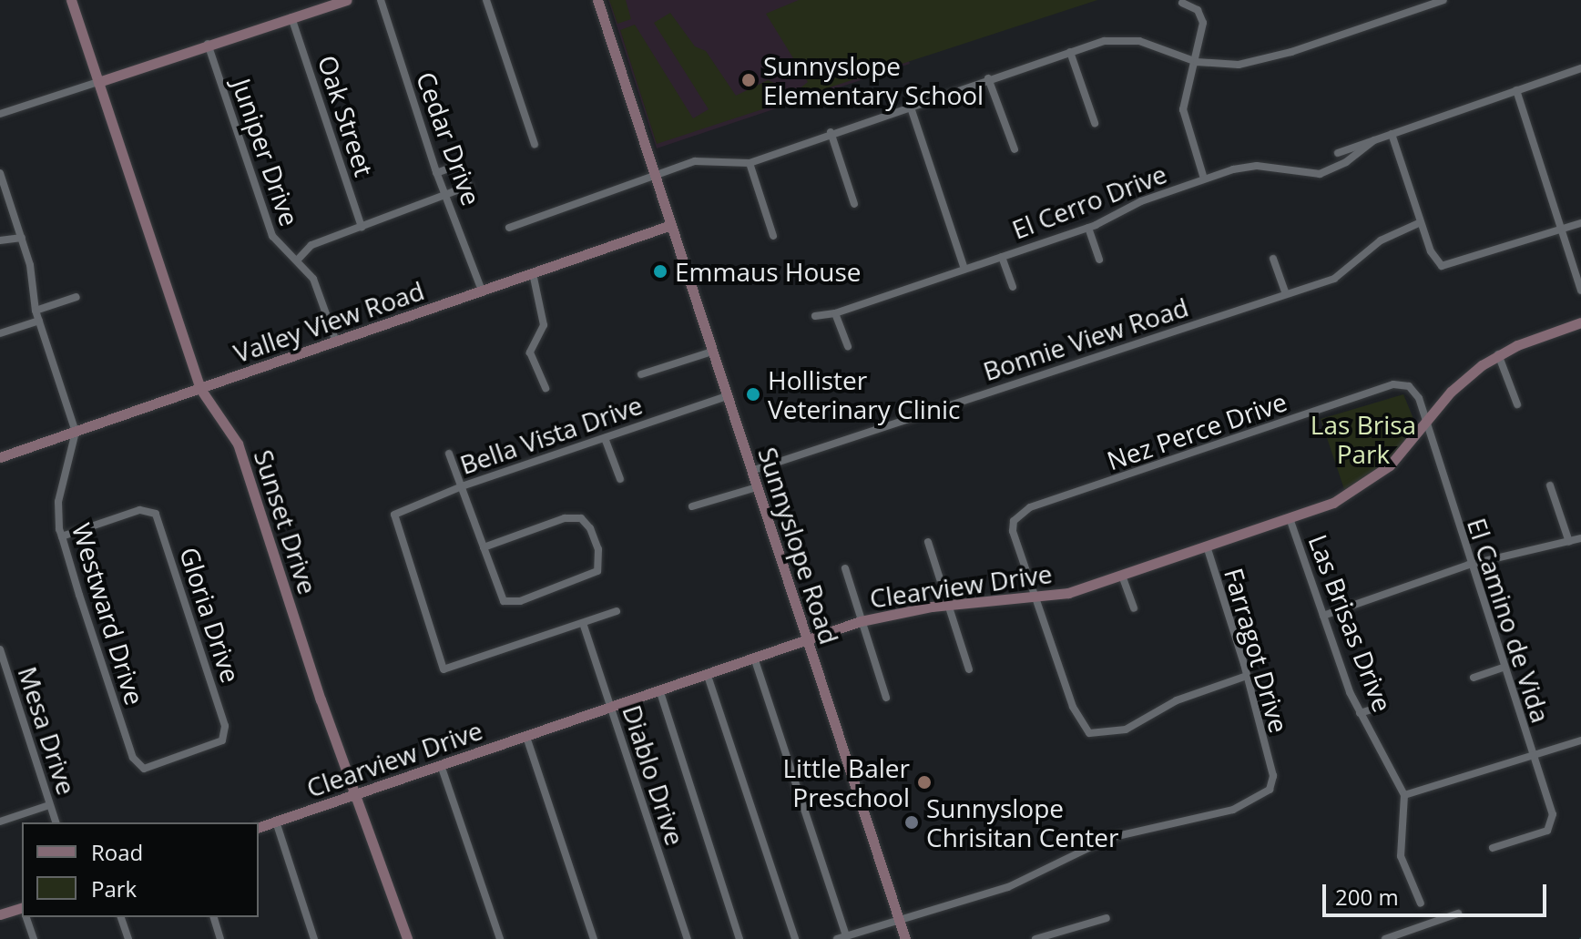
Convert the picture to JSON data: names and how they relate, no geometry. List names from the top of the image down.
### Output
{
  "streets": {
    "street": [
      "Oak Street",
      "Cedar Drive",
      "Juniper Drive",
      "El Cerro Drive",
      "Valley View Road",
      "Bonnie View Road",
      "Nez Perce Drive",
      "Bella Vista Drive",
      "Sunset Drive",
      "Sunnyslope Road",
      "Clearview Drive",
      "Westward Drive",
      "Gloria Drive",
      "El Camino de Vida",
      "Las Brisas Drive",
      "Farragot Drive",
      "Mesa Drive",
      "Diablo Drive"
    ]
  },
  "crossings": [
    ["Cedar Drive", "Valley View Road"],
    ["Juniper Drive", "Valley View Road"],
    ["Valley View Road", "Sunset Drive"],
    ["Valley View Road", "Sunnyslope Road"],
    ["Valley View Road", "Westward Drive"],
    ["Bonnie View Road", "Sunnyslope Road"],
    ["Nez Perce Drive", "Clearview Drive"],
    ["Nez Perce Drive", "El Camino de Vida"],
    ["Bella Vista Drive", "Sunnyslope Road"],
    ["Bella Vista Drive", "Diablo Drive"],
    ["Sunset Drive", "Clearview Drive"],
    ["Sunnyslope Road", "Clearview Drive"],
    ["Sunnyslope Road", "Farragot Drive"],
    ["Clearview Drive", "El Camino de Vida"],
    ["Clearview Drive", "Las Brisas Drive"],
    ["Clearview Drive", "Farragot Drive"],
    ["Clearview Drive", "Diablo Drive"],
    ["Westward Drive", "Gloria Drive"]
  ],
  "parks": ["Las Brisa Park"],
  "places": [
    "Sunnyslope Elementary School",
    "Emmaus House",
    "Hollister Veterinary Clinic",
    "Little Baler Preschool",
    "Sunnyslope Chrisitan Center"
  ],
  "legend": ["Road", "Park"],
  "scale_bar": "200 m"
}
